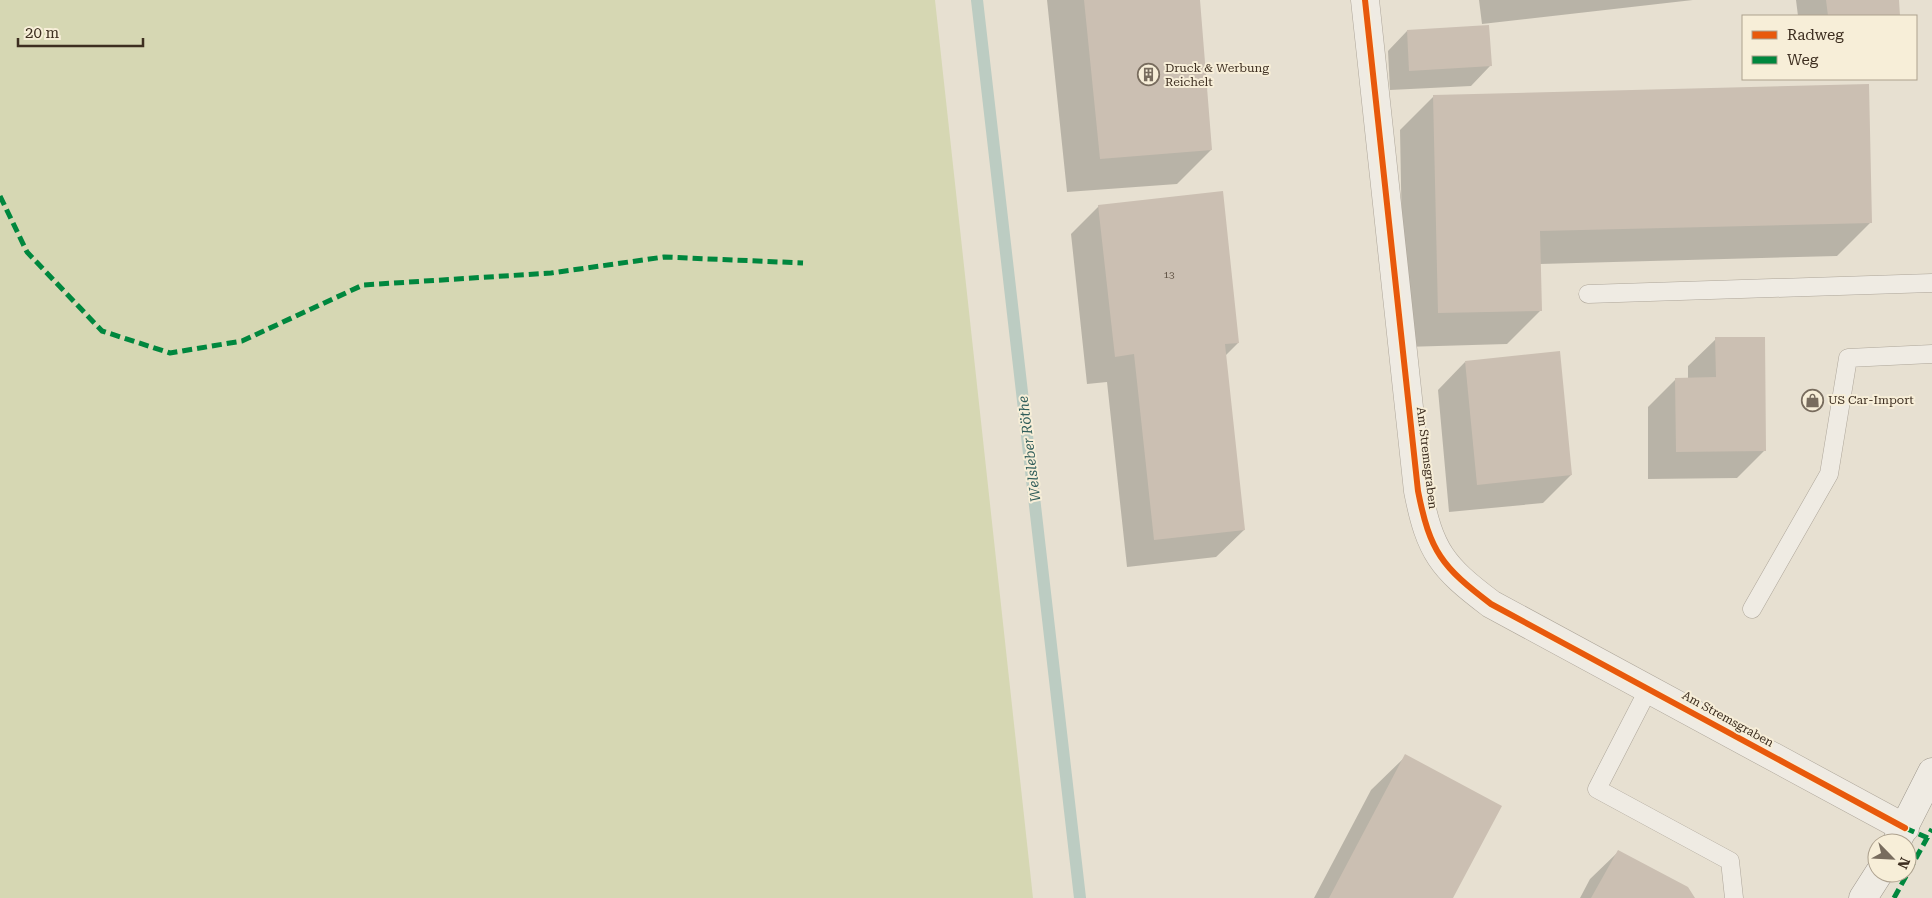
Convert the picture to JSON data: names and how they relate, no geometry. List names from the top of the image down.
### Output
{
  "streets": {
    "street": ["Am Stremsgraben"]
  },
  "water": ["Welsleber Röthe"],
  "places": {
    "building": ["Druck & Werbung Reichelt"],
    "shop": ["US Car-Import"]
  },
  "house_numbers": ["13"],
  "legend": ["Radweg", "Weg"],
  "scale_bar": "20 m",
  "north": "bottom right"
}
